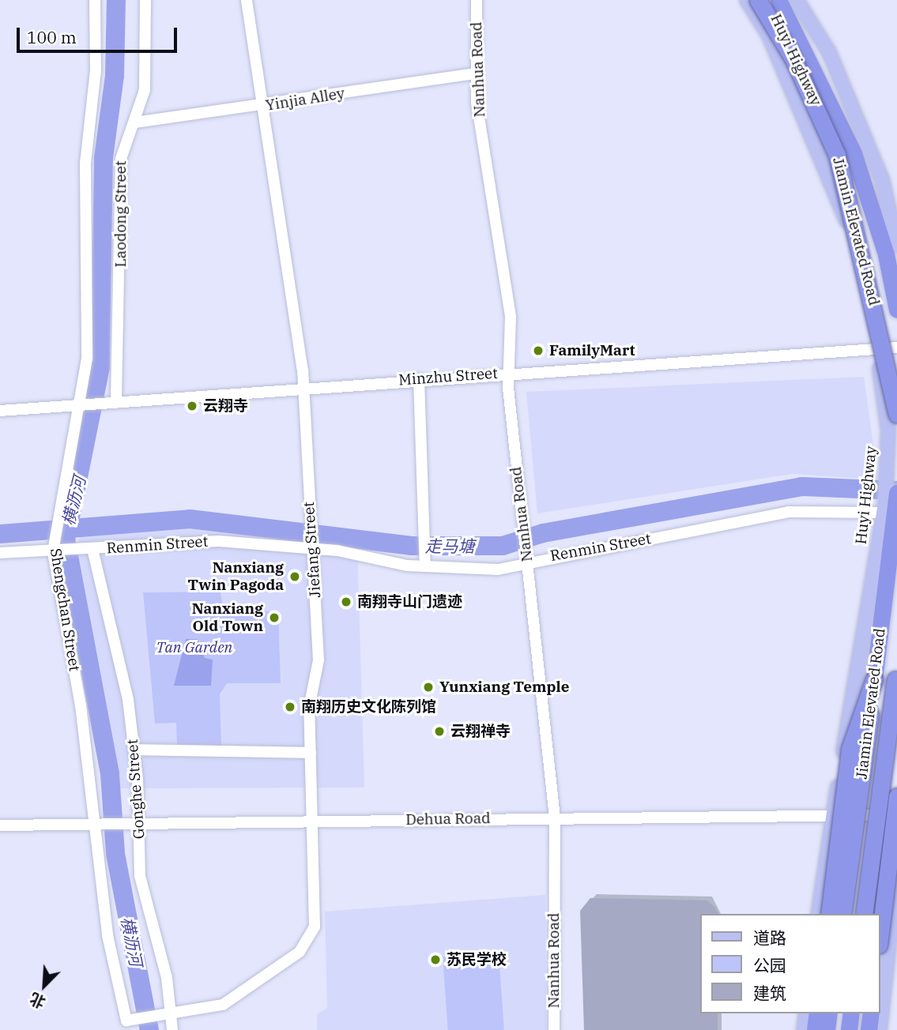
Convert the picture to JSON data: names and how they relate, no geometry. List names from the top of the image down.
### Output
{
  "streets": {
    "highway": ["Jiamin Elevated Road"],
    "main road": ["Huyi Highway"],
    "street": [
      "Nanhua Road",
      "Yinjia Alley",
      "Laodong Street",
      "Minzhu Street",
      "Renmin Street",
      "Jiefang Street",
      "Shengchan Street",
      "Gonghe Street",
      "Dehua Road"
    ]
  },
  "crossings": [
    ["Huyi Highway", "Jiamin Elevated Road"],
    ["Huyi Highway", "Minzhu Street"],
    ["Huyi Highway", "Renmin Street"],
    ["Huyi Highway", "Dehua Road"],
    ["Nanhua Road", "Yinjia Alley"],
    ["Nanhua Road", "Minzhu Street"],
    ["Nanhua Road", "Renmin Street"],
    ["Nanhua Road", "Dehua Road"],
    ["Yinjia Alley", "Laodong Street"],
    ["Yinjia Alley", "Jiefang Street"],
    ["Laodong Street", "Minzhu Street"],
    ["Jiamin Elevated Road", "Renmin Street"],
    ["Minzhu Street", "Jiefang Street"],
    ["Minzhu Street", "Shengchan Street"],
    ["Renmin Street", "Jiefang Street"],
    ["Renmin Street", "Shengchan Street"],
    ["Renmin Street", "Gonghe Street"],
    ["Jiefang Street", "Shengchan Street"],
    ["Jiefang Street", "Gonghe Street"],
    ["Jiefang Street", "Dehua Road"],
    ["Shengchan Street", "Dehua Road"],
    ["Gonghe Street", "Dehua Road"]
  ],
  "water": ["横沥河", "走马塘"],
  "parks": ["Tan Garden"],
  "places": [
    "FamilyMart",
    "云翔寺",
    "Nanxiang Twin Pagoda",
    "南翔寺山门遗迹",
    "Nanxiang Old Town",
    "Yunxiang Temple",
    "南翔历史文化陈列馆",
    "云翔禅寺",
    "苏民学校"
  ],
  "legend": ["道路", "公园", "建筑"],
  "scale_bar": "100 m",
  "north": "bottom left"
}
